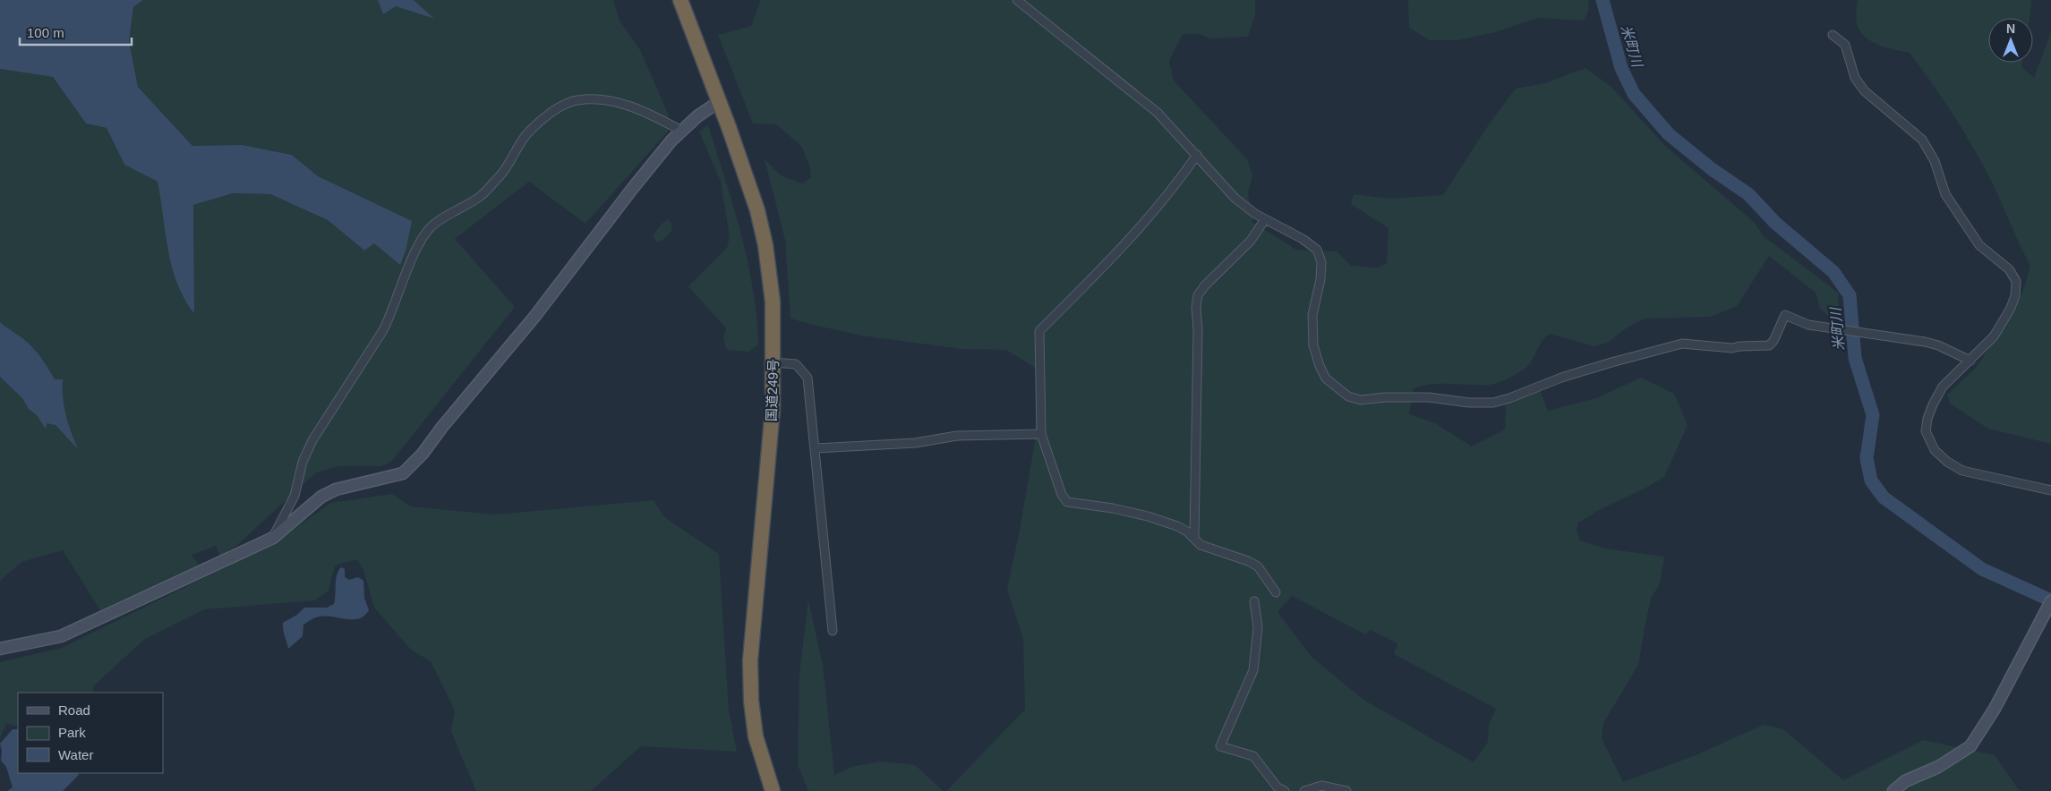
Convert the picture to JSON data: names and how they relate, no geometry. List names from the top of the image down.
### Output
{
  "streets": {
    "highway": ["国道249号"]
  },
  "water": ["米町川"],
  "legend": ["Road", "Park", "Water"],
  "scale_bar": "100 m",
  "north": "top"
}
